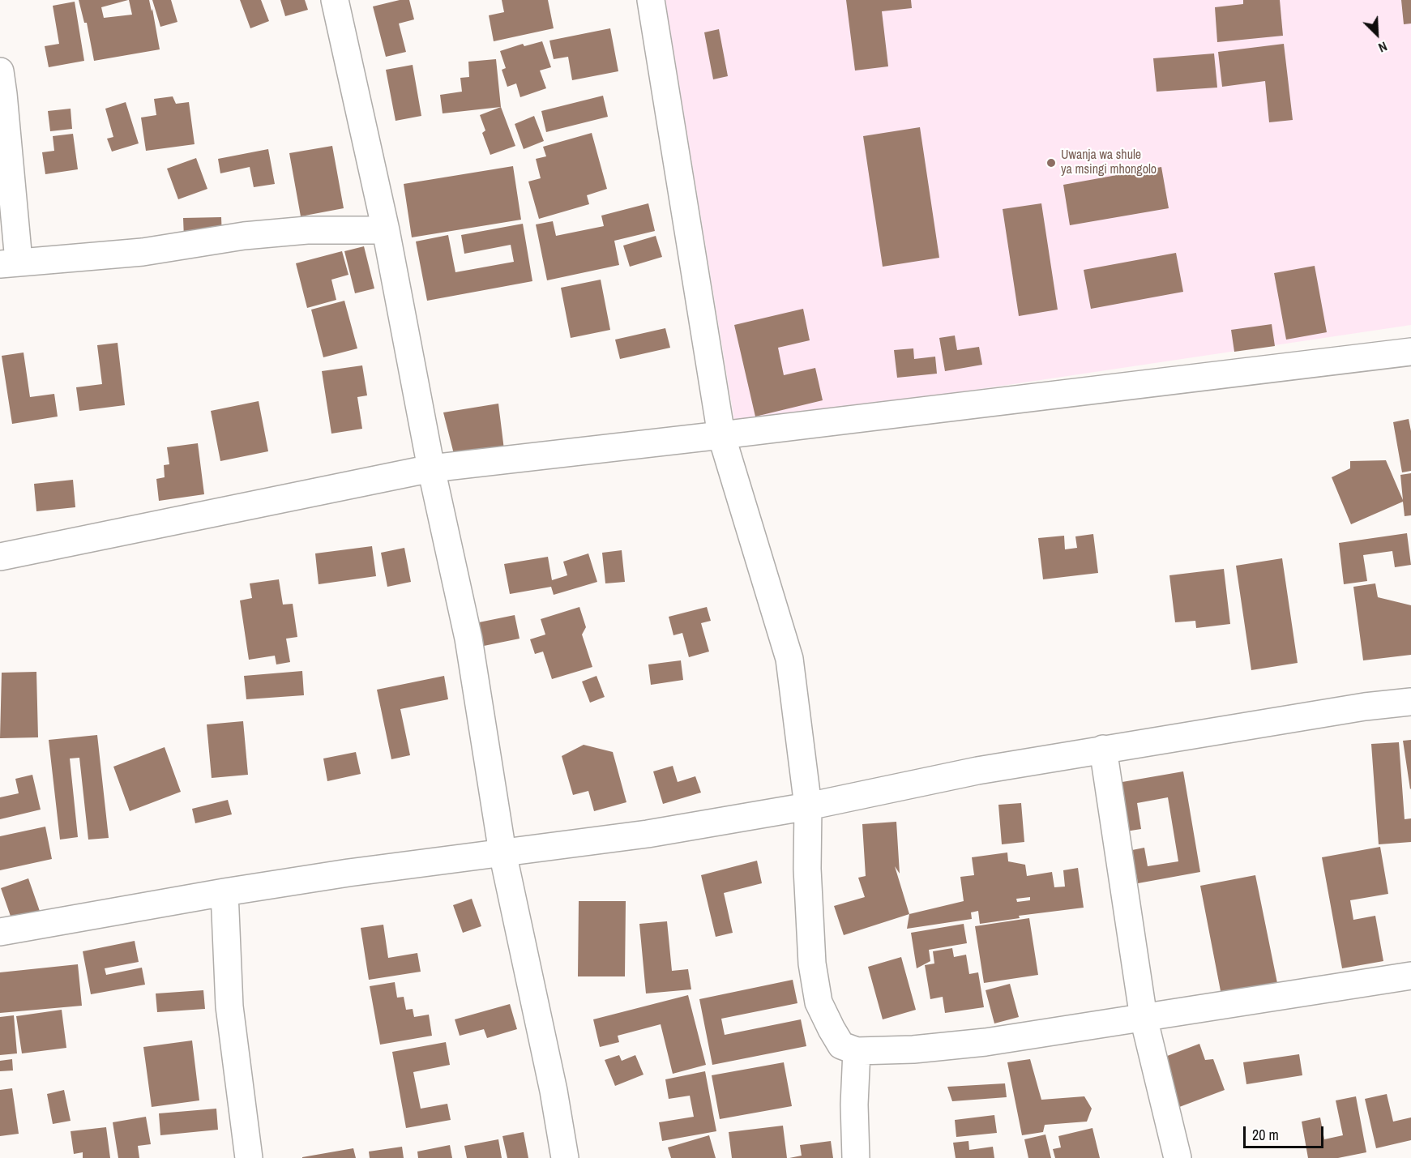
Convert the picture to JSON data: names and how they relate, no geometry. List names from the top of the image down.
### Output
{
  "places": ["Uwanja wa shule ya msingi mhongolo"],
  "scale_bar": "20 m",
  "north": "bottom right"
}
